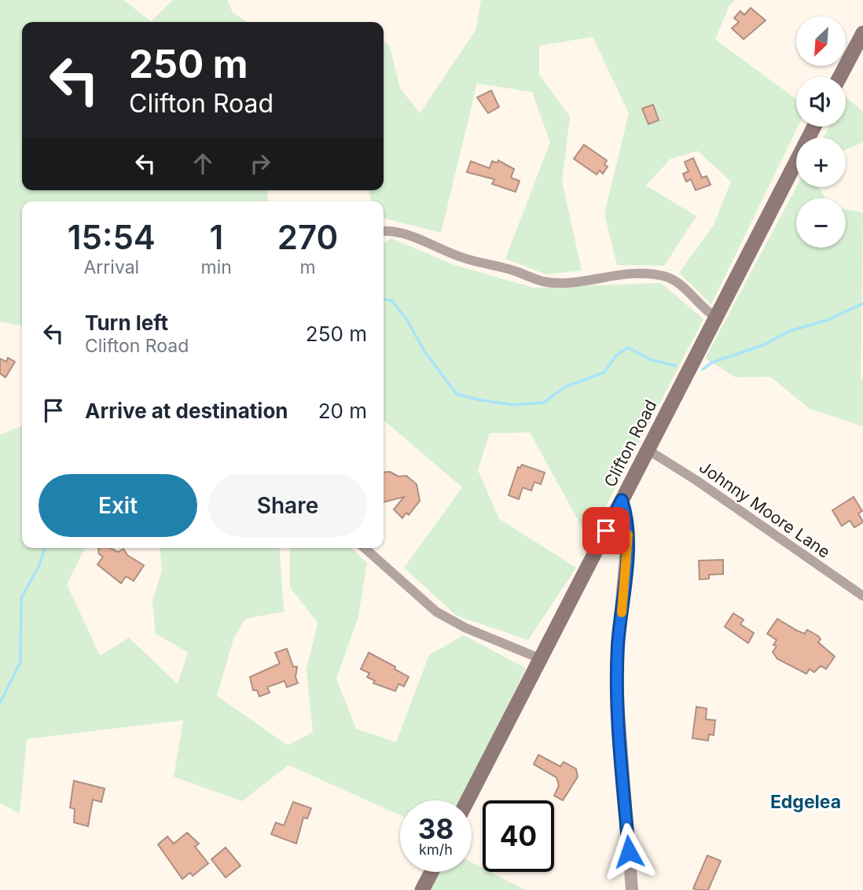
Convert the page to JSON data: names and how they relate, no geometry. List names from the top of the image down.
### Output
{
  "streets": {
    "main road": ["Clifton Road"],
    "street": ["Johnny Moore Lane"]
  },
  "crossings": [
    ["Clifton Road", "Johnny Moore Lane"]
  ],
  "districts": ["Edgelea"],
  "north": "bottom left",
  "page": {
    "map_buttons": ["+", "−"],
    "turn": ["250 m", "Clifton Road"],
    "eta": [
      "15:54",
      "Arrival",
      "1",
      "min",
      "270",
      "m"
    ],
    "list": [
      {
        "name": "Turn left",
        "note": "Clifton Road",
        "value": "250 m"
      },
      {
        "name": "Arrive at destination",
        "value": "20 m"
      }
    ],
    "buttons": ["Exit", "Share"],
    "speed": "38 km/h",
    "limit": "40"
  }
}
